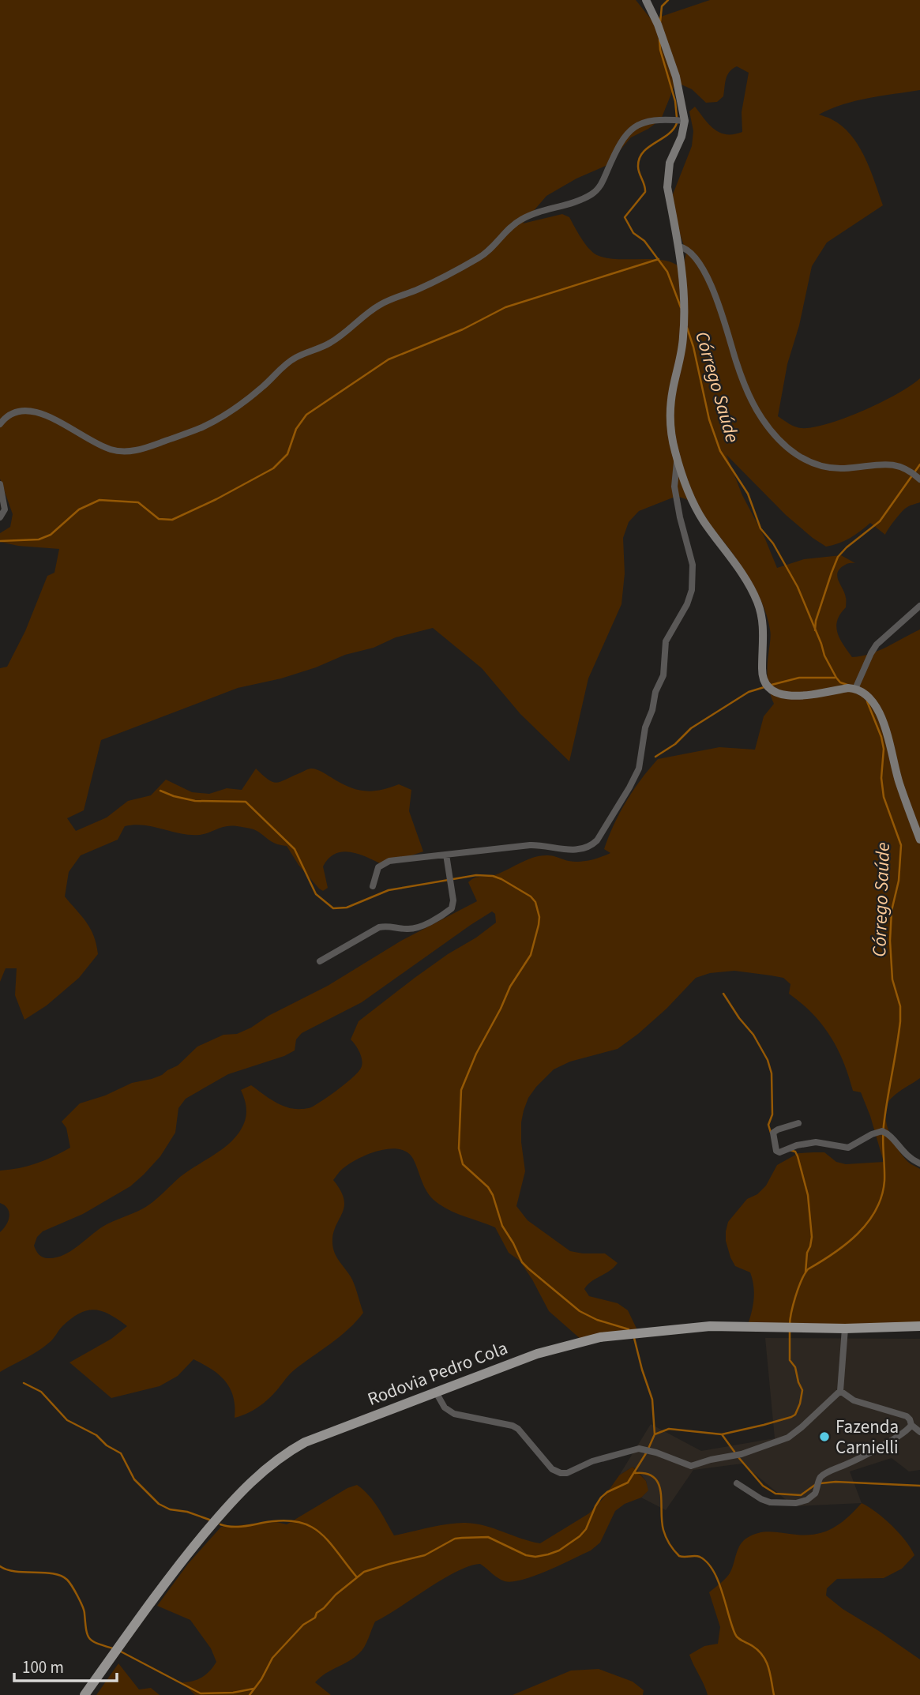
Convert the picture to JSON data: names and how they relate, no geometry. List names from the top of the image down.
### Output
{
  "streets": {
    "main road": ["Rodovia Pedro Cola"]
  },
  "water": ["Córrego Saúde"],
  "places": ["Fazenda Carnielli"],
  "scale_bar": "100 m"
}
